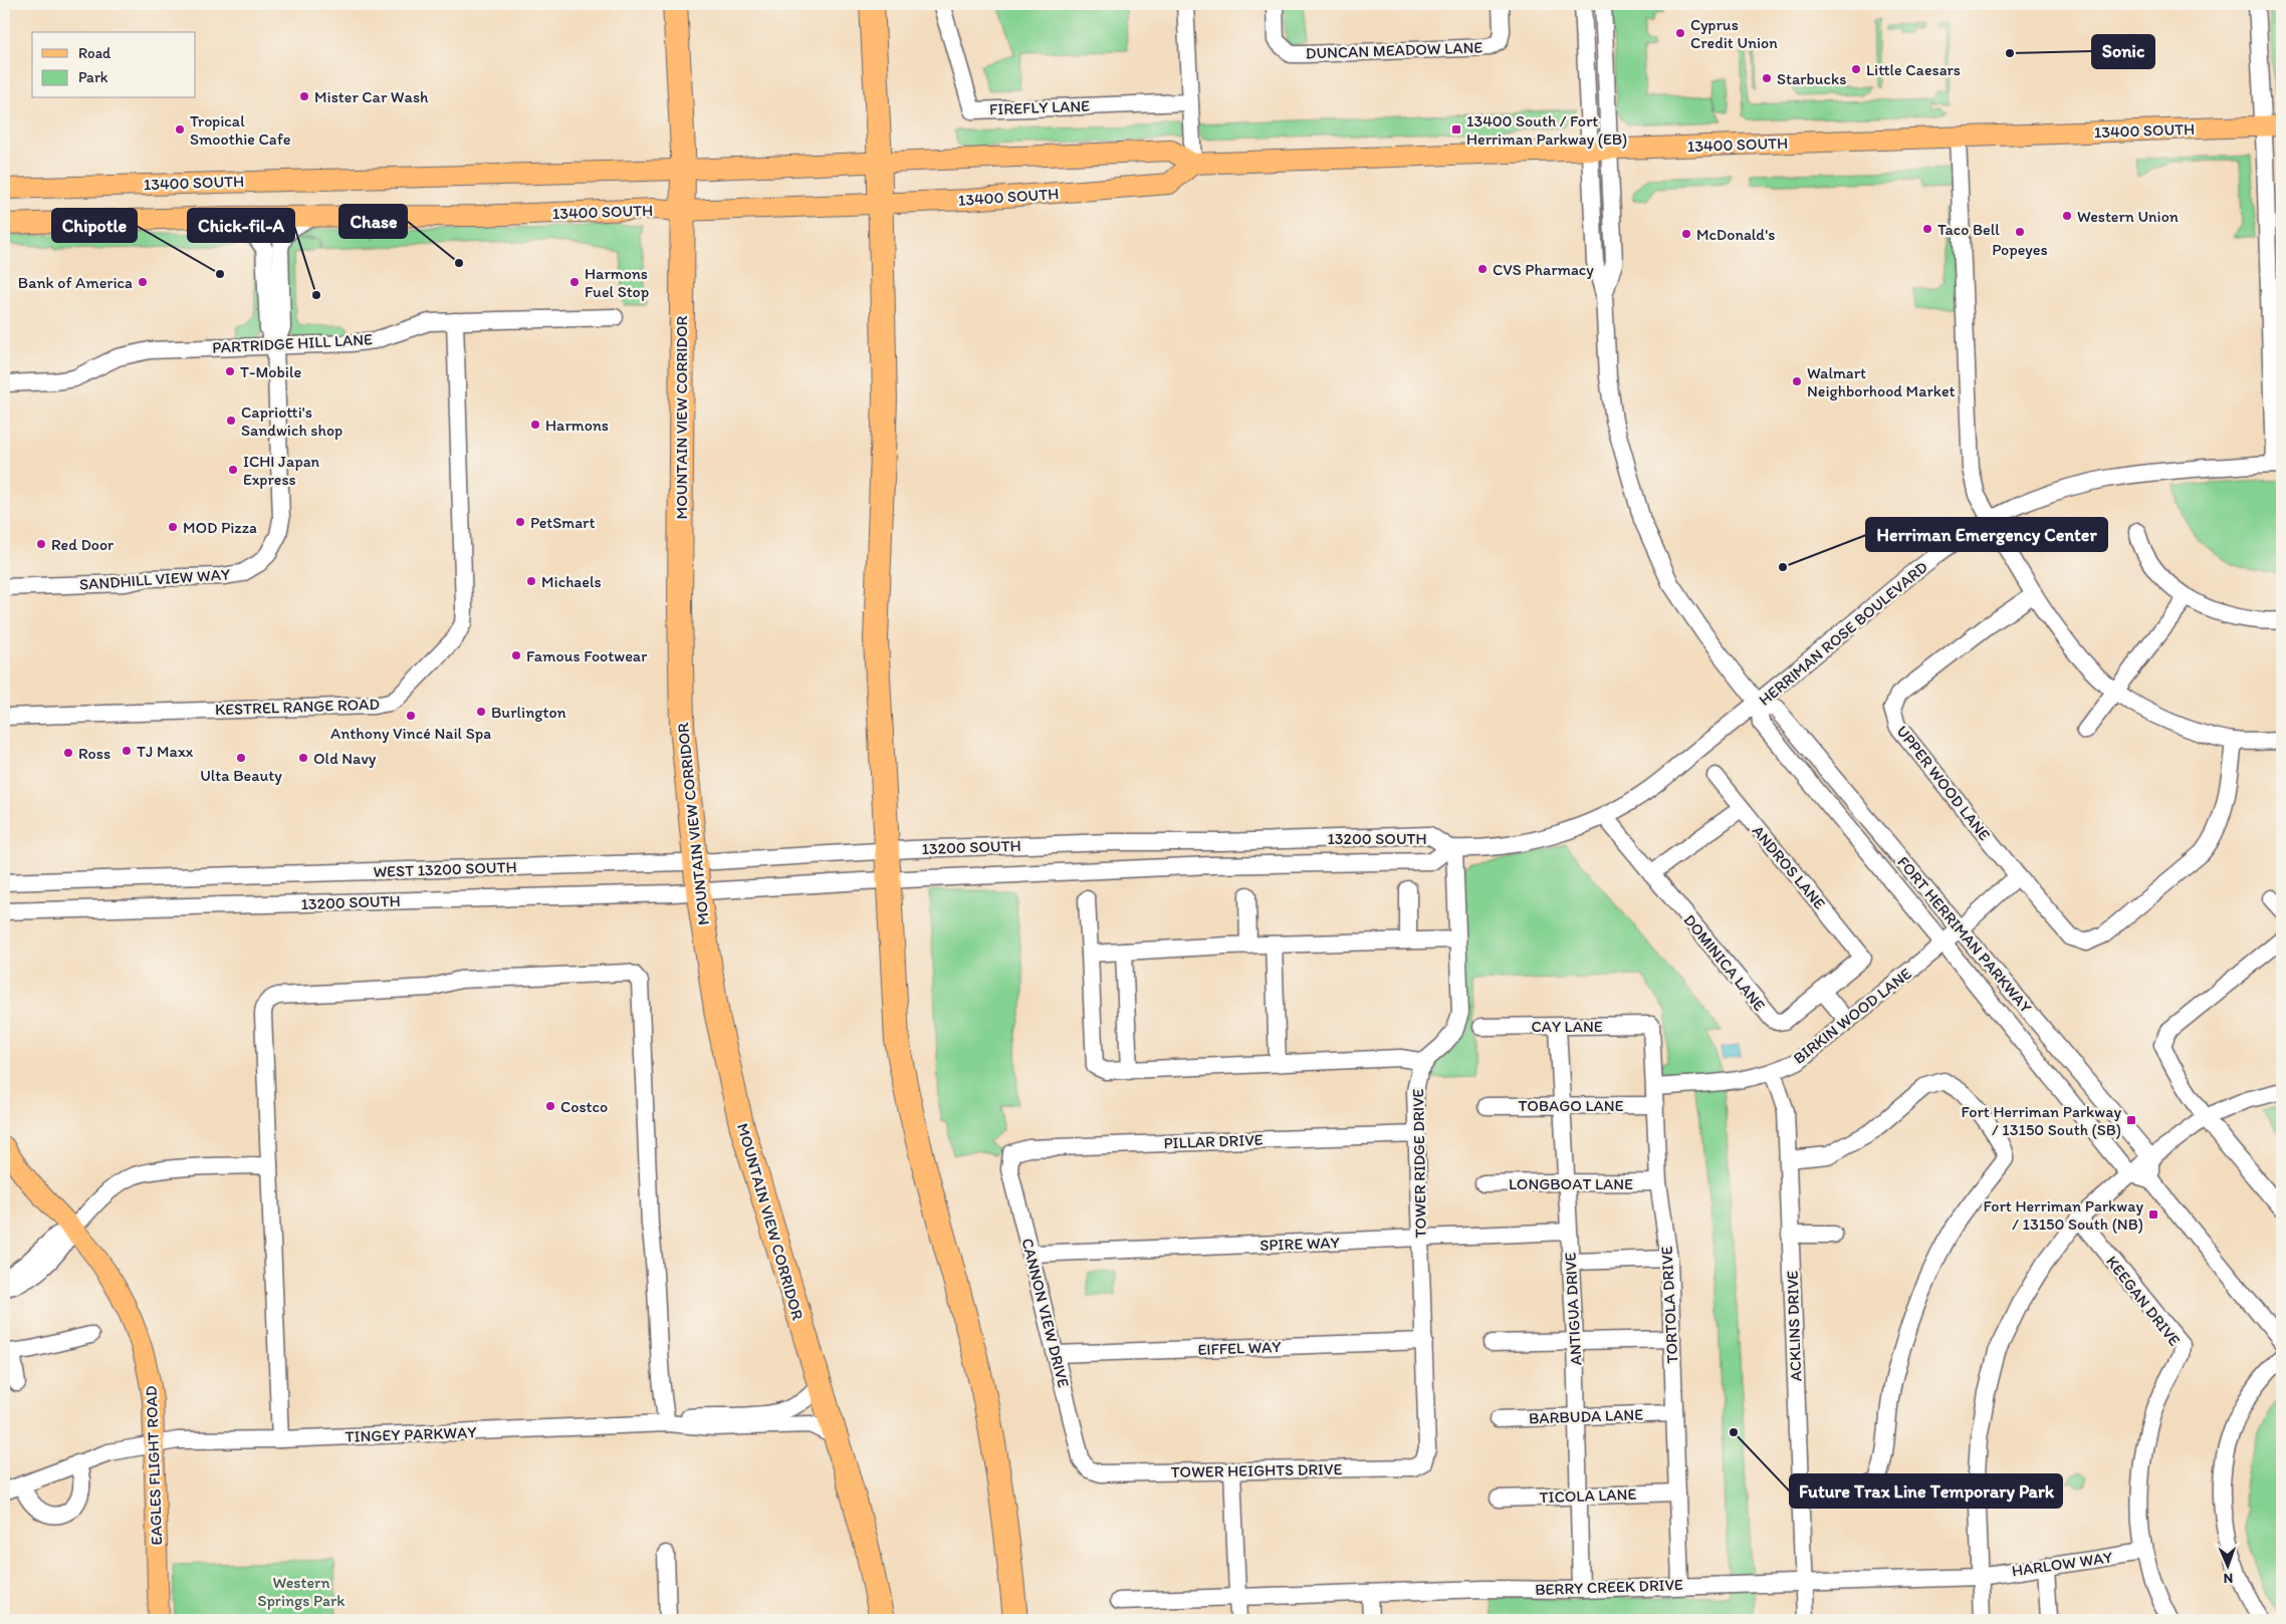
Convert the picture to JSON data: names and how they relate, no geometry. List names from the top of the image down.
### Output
{
  "streets": {
    "highway": ["MOUNTAIN VIEW CORRIDOR"],
    "main road": ["13400 SOUTH", "EAGLES FLIGHT ROAD"],
    "street": [
      "DUNCAN MEADOW LANE",
      "FIREFLY LANE",
      "PARTRIDGE HILL LANE",
      "SANDHILL VIEW WAY",
      "HERRIMAN ROSE BOULEVARD",
      "KESTREL RANGE ROAD",
      "UPPER WOOD LANE",
      "13200 SOUTH",
      "ANDROS LANE",
      "WEST 13200 SOUTH",
      "FORT HERRIMAN PARKWAY",
      "DOMINICA LANE",
      "BIRKIN WOOD LANE",
      "CAY LANE",
      "TOBAGO LANE",
      "PILLAR DRIVE",
      "TOWER RIDGE DRIVE",
      "LONGBOAT LANE",
      "SPIRE WAY",
      "KEEGAN DRIVE",
      "TORTOLA DRIVE",
      "ANTIGUA DRIVE",
      "CANNON VIEW DRIVE",
      "ACKLINS DRIVE",
      "EIFFEL WAY",
      "BARBUDA LANE",
      "TINGEY PARKWAY",
      "TOWER HEIGHTS DRIVE",
      "TICOLA LANE",
      "HARLOW WAY",
      "BERRY CREEK DRIVE"
    ]
  },
  "crossings": [
    ["13400 SOUTH", "MOUNTAIN VIEW CORRIDOR"],
    ["13400 SOUTH", "SANDHILL VIEW WAY"],
    ["13400 SOUTH", "FORT HERRIMAN PARKWAY"],
    ["PARTRIDGE HILL LANE", "SANDHILL VIEW WAY"],
    ["PARTRIDGE HILL LANE", "KESTREL RANGE ROAD"],
    ["MOUNTAIN VIEW CORRIDOR", "13200 SOUTH"],
    ["MOUNTAIN VIEW CORRIDOR", "WEST 13200 SOUTH"],
    ["MOUNTAIN VIEW CORRIDOR", "TINGEY PARKWAY"],
    ["HERRIMAN ROSE BOULEVARD", "13200 SOUTH"],
    ["HERRIMAN ROSE BOULEVARD", "FORT HERRIMAN PARKWAY"],
    ["HERRIMAN ROSE BOULEVARD", "DOMINICA LANE"],
    ["HERRIMAN ROSE BOULEVARD", "TOWER RIDGE DRIVE"],
    ["UPPER WOOD LANE", "BIRKIN WOOD LANE"],
    ["13200 SOUTH", "WEST 13200 SOUTH"],
    ["13200 SOUTH", "TOWER RIDGE DRIVE"],
    ["ANDROS LANE", "DOMINICA LANE"],
    ["FORT HERRIMAN PARKWAY", "BIRKIN WOOD LANE"],
    ["BIRKIN WOOD LANE", "TORTOLA DRIVE"],
    ["BIRKIN WOOD LANE", "ACKLINS DRIVE"],
    ["CAY LANE", "TORTOLA DRIVE"],
    ["CAY LANE", "ANTIGUA DRIVE"],
    ["TOBAGO LANE", "TORTOLA DRIVE"],
    ["TOBAGO LANE", "ANTIGUA DRIVE"],
    ["PILLAR DRIVE", "TOWER RIDGE DRIVE"],
    ["PILLAR DRIVE", "CANNON VIEW DRIVE"],
    ["TOWER RIDGE DRIVE", "SPIRE WAY"],
    ["TOWER RIDGE DRIVE", "EIFFEL WAY"],
    ["TOWER RIDGE DRIVE", "TOWER HEIGHTS DRIVE"],
    ["LONGBOAT LANE", "TORTOLA DRIVE"],
    ["LONGBOAT LANE", "ANTIGUA DRIVE"],
    ["SPIRE WAY", "ANTIGUA DRIVE"],
    ["SPIRE WAY", "CANNON VIEW DRIVE"],
    ["KEEGAN DRIVE", "HARLOW WAY"],
    ["TORTOLA DRIVE", "BARBUDA LANE"],
    ["TORTOLA DRIVE", "TICOLA LANE"],
    ["TORTOLA DRIVE", "BERRY CREEK DRIVE"],
    ["ANTIGUA DRIVE", "BARBUDA LANE"],
    ["ANTIGUA DRIVE", "TICOLA LANE"],
    ["ANTIGUA DRIVE", "BERRY CREEK DRIVE"],
    ["CANNON VIEW DRIVE", "EIFFEL WAY"],
    ["CANNON VIEW DRIVE", "TOWER HEIGHTS DRIVE"],
    ["ACKLINS DRIVE", "BERRY CREEK DRIVE"],
    ["TINGEY PARKWAY", "EAGLES FLIGHT ROAD"],
    ["HARLOW WAY", "BERRY CREEK DRIVE"]
  ],
  "parks": ["Western Springs Park"],
  "places": {
    "other": [
      "Cyprus Credit Union",
      "Sonic",
      "Little Caesars",
      "Starbucks",
      "Mister Car Wash",
      "Tropical Smoothie Cafe",
      "Western Union",
      "Taco Bell",
      "Popeyes",
      "McDonald's",
      "Chase",
      "CVS Pharmacy",
      "Chipotle",
      "Bank of America",
      "Harmons Fuel Stop",
      "Chick-fil-A",
      "T-Mobile",
      "Walmart Neighborhood Market",
      "Capriotti's Sandwich shop",
      "Harmons",
      "ICHI Japan Express",
      "PetSmart",
      "MOD Pizza",
      "Red Door",
      "Herriman Emergency Center",
      "Michaels",
      "Famous Footwear",
      "Burlington",
      "Anthony Vincé Nail Spa",
      "TJ Maxx",
      "Ross",
      "Ulta Beauty",
      "Old Navy",
      "Costco",
      "Future Trax Line Temporary Park"
    ],
    "transit": ["13400 South / Fort Herriman Parkway (EB)", "Fort Herriman Parkway / 13150 South (SB)", "Fort Herriman Parkway / 13150 South (NB)"]
  },
  "legend": ["Road", "Park"],
  "north": "bottom"
}
